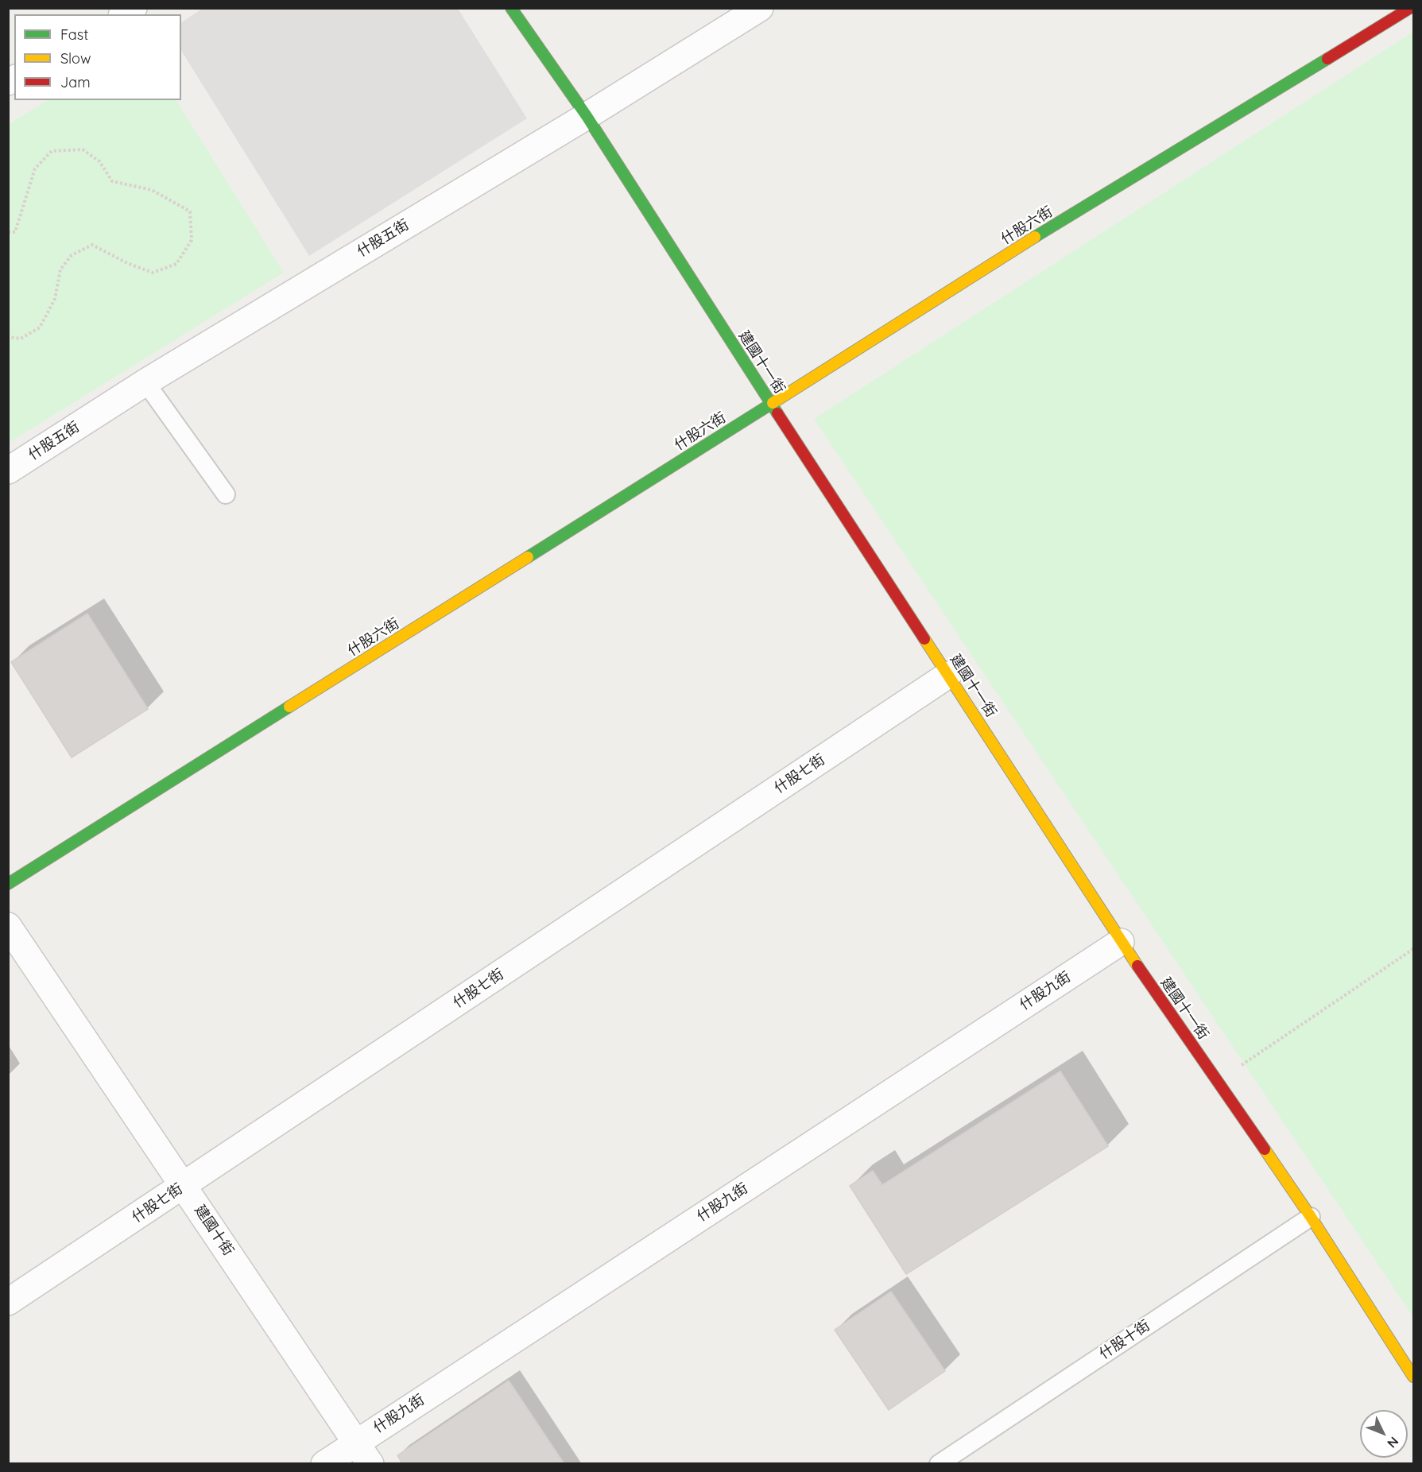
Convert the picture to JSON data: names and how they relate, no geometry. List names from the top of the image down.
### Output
{
  "streets": {
    "street": [
      "什股六街",
      "什股五街",
      "建國十一街",
      "什股七街",
      "什股九街",
      "建國十街"
    ],
    "lane": ["什股十街"]
  },
  "crossings": [
    ["什股六街", "建國十一街"],
    ["什股五街", "建國十一街"],
    ["建國十一街", "什股七街"],
    ["建國十一街", "什股九街"],
    ["建國十一街", "什股十街"],
    ["什股七街", "建國十街"],
    ["什股九街", "建國十街"]
  ],
  "legend": ["Fast", "Slow", "Jam"],
  "north": "bottom right"
}
